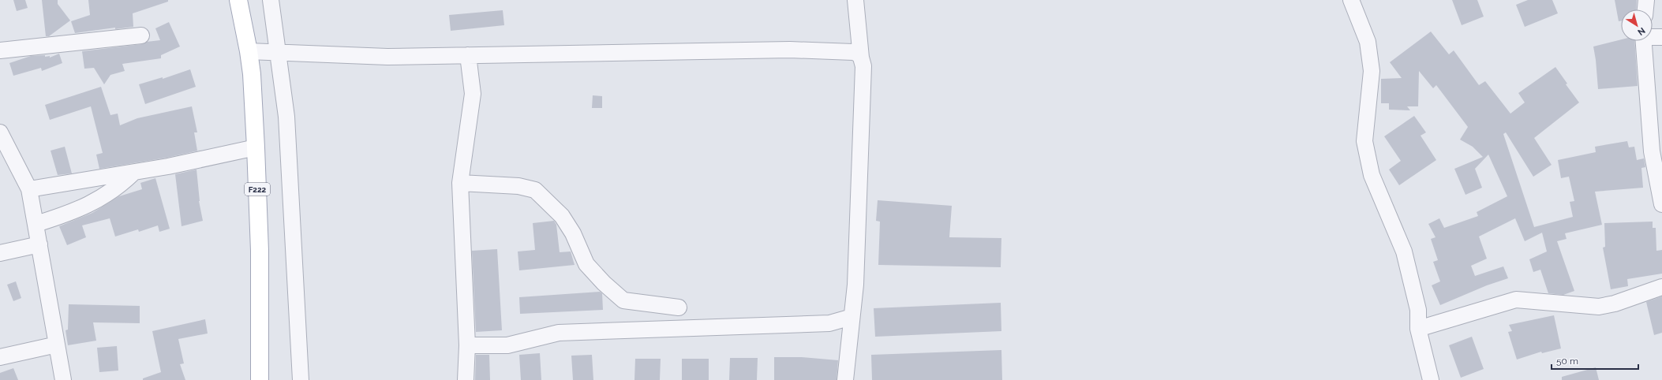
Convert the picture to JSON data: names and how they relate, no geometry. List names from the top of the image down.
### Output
{
  "streets": {
    "main road": ["F222"]
  },
  "scale_bar": "50 m",
  "north": "bottom right"
}
